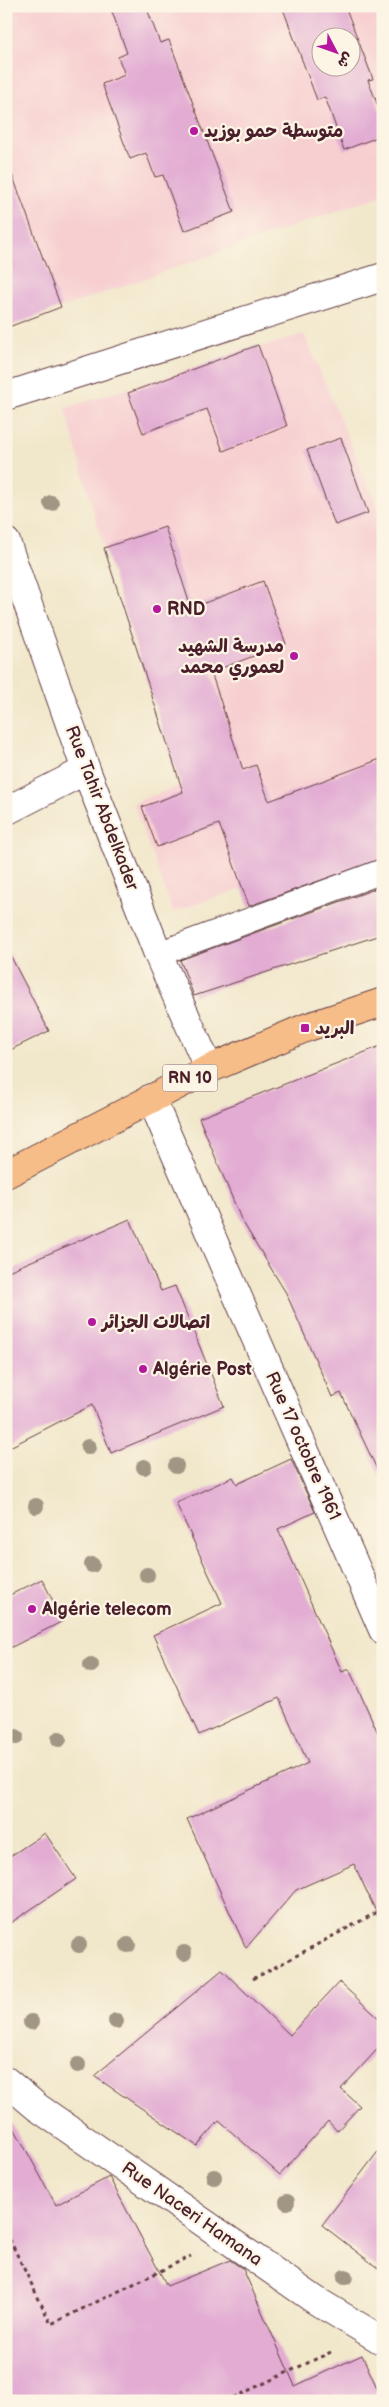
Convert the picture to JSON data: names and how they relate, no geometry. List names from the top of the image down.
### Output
{
  "streets": {
    "main road": ["RN 10"],
    "street": ["Rue Tahir Abdelkader", "Rue 17 octobre 1961", "Rue Naceri Hamana"]
  },
  "crossings": [
    ["Rue Tahir Abdelkader", "RN 10"],
    ["RN 10", "Rue 17 octobre 1961"]
  ],
  "places": {
    "other": [
      "متوسطة حمو بوزيد",
      "RND",
      "مدرسة الشهيد لعموري محمد",
      "اتصالات الجزائر",
      "Algérie Post",
      "Algérie telecom"
    ],
    "transit": ["البريد"]
  },
  "north": "bottom right"
}
